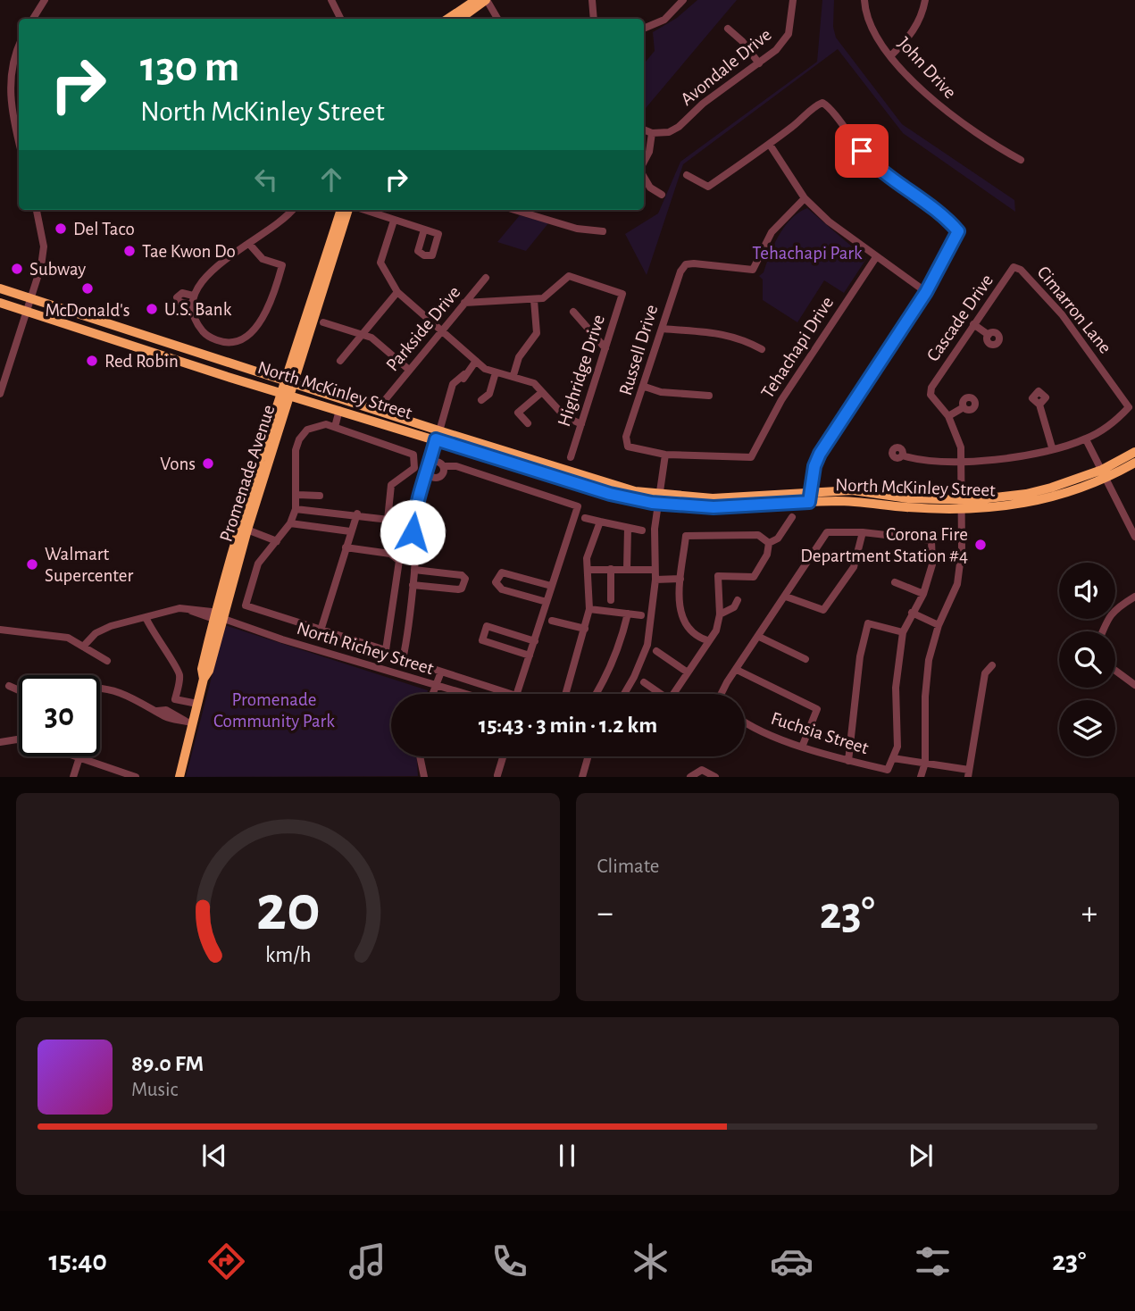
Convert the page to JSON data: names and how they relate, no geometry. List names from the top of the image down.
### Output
{
  "streets": {
    "main road": ["North McKinley Street", "Promenade Avenue"],
    "street": [
      "Avondale Drive",
      "John Drive",
      "Cimarron Lane",
      "Cascade Drive",
      "Parkside Drive",
      "Tehachapi Drive",
      "Russell Drive",
      "Highridge Drive",
      "North Richey Street",
      "Fuchsia Street"
    ]
  },
  "crossings": [
    ["Cimarron Lane", "Cascade Drive"],
    ["Tehachapi Drive", "Russell Drive"],
    ["North McKinley Street", "Promenade Avenue"],
    ["Promenade Avenue", "North Richey Street"]
  ],
  "parks": ["Tehachapi Park", "Promenade Community Park"],
  "places": [
    "Del Taco",
    "Tae Kwon Do",
    "Subway",
    "McDonald's",
    "U.S. Bank",
    "Red Robin",
    "Vons",
    "Corona Fire Department Station #4",
    "Walmart Supercenter"
  ],
  "page": {
    "turn": ["130 m", "North McKinley Street"],
    "limit": "30",
    "trip": "15:43 · 3 min · 1.2 km",
    "tile": "Climate",
    "heat": ["−", "23°", "+"],
    "song": ["89.0 FM", "Music"],
    "tabs": ["15:40", "23°"],
    "gauge": ["20", "km/h"]
  }
}
